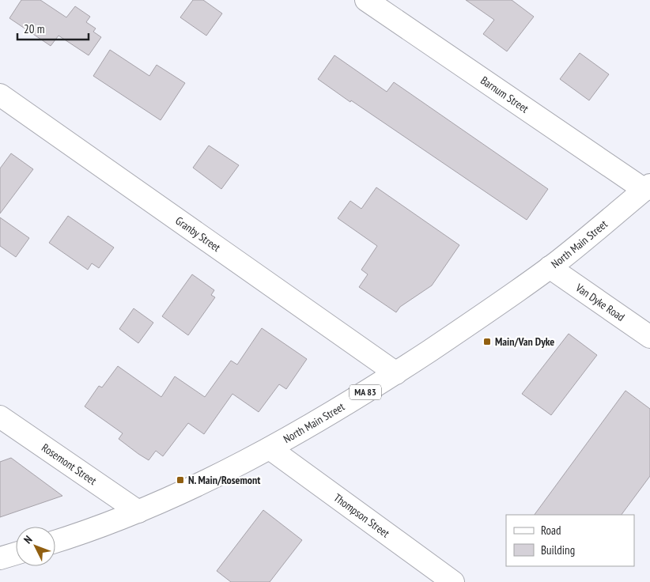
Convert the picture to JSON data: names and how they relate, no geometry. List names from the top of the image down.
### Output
{
  "streets": {
    "street": [
      "Barnum Street",
      "Granby Street",
      "North Main Street",
      "Van Dyke Road",
      "MA 83",
      "Rosemont Street",
      "Thompson Street"
    ]
  },
  "crossings": [
    ["Barnum Street", "North Main Street"],
    ["Granby Street", "North Main Street"],
    ["North Main Street", "Van Dyke Road"],
    ["North Main Street", "Rosemont Street"],
    ["North Main Street", "Thompson Street"]
  ],
  "places": {
    "transit": ["Main/Van Dyke", "N. Main/Rosemont"]
  },
  "legend": ["Road", "Building"],
  "scale_bar": "20 m",
  "north": "top left"
}
